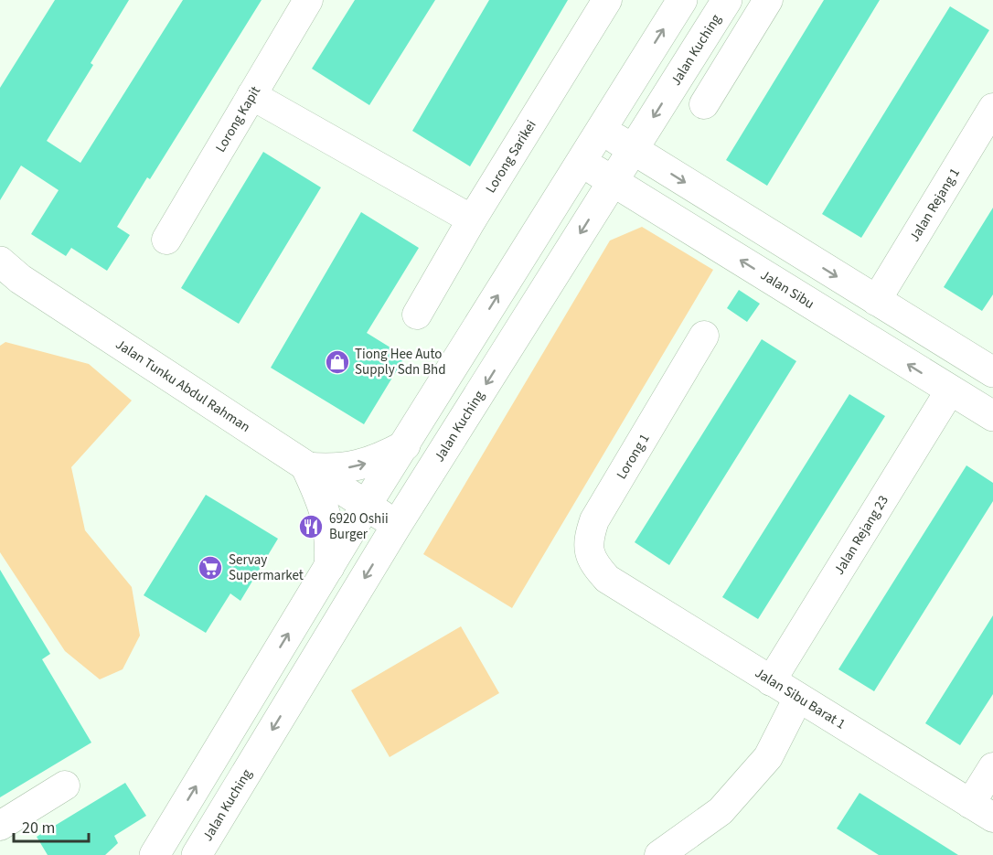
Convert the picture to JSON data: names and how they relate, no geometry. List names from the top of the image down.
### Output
{
  "streets": {
    "street": [
      "Jalan Kuching",
      "Lorong Kapit",
      "Lorong Sarikei",
      "Jalan Rejang 1",
      "Jalan Sibu",
      "Jalan Tunku Abdul Rahman",
      "Lorong 1",
      "Jalan Rejang 23",
      "Jalan Sibu Barat 1"
    ]
  },
  "crossings": [
    ["Jalan Kuching", "Jalan Sibu"],
    ["Jalan Kuching", "Jalan Tunku Abdul Rahman"],
    ["Jalan Sibu", "Jalan Rejang 23"],
    ["Lorong 1", "Jalan Sibu Barat 1"],
    ["Jalan Rejang 23", "Jalan Sibu Barat 1"]
  ],
  "places": {
    "shop": ["Tiong Hee Auto Supply Sdn Bhd"],
    "restaurant": ["6920 Oshii Burger"],
    "supermarket": ["Servay Supermarket"]
  },
  "scale_bar": "20 m"
}
